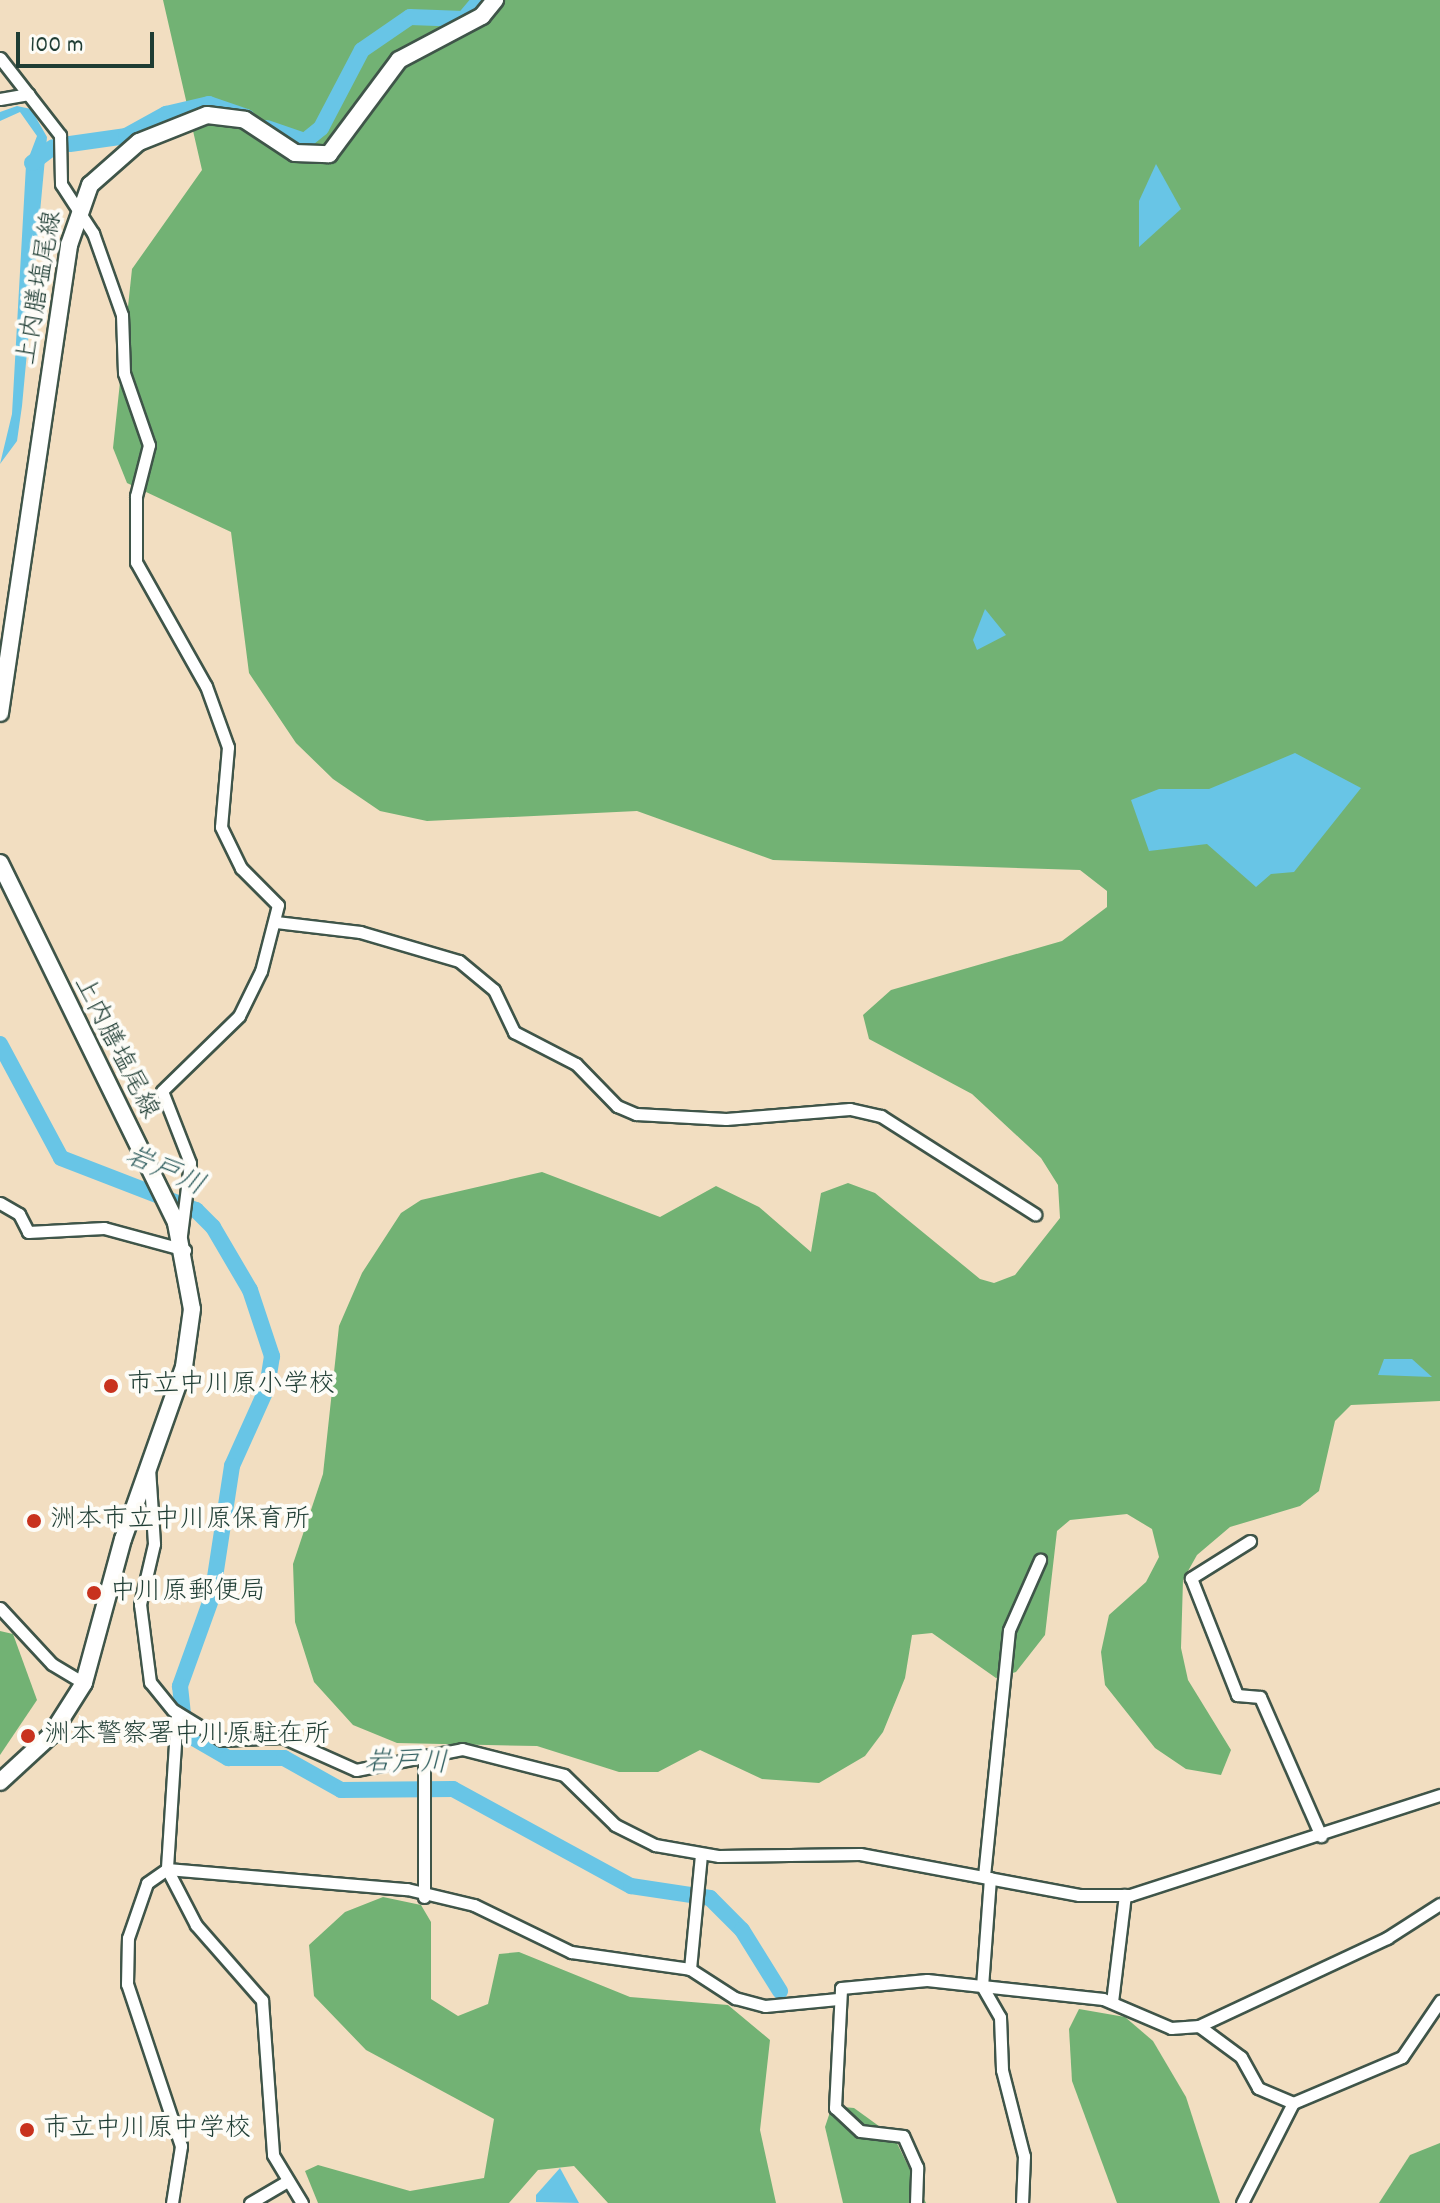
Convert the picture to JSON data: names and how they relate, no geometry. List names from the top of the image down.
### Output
{
  "streets": {
    "main road": ["上内膳塩尾線"]
  },
  "water": ["岩戸川"],
  "places": [
    "市立中川原小学校",
    "洲本市立中川原保育所",
    "中川原郵便局",
    "洲本警察署中川原駐在所",
    "市立中川原中学校"
  ],
  "scale_bar": "100 m"
}
